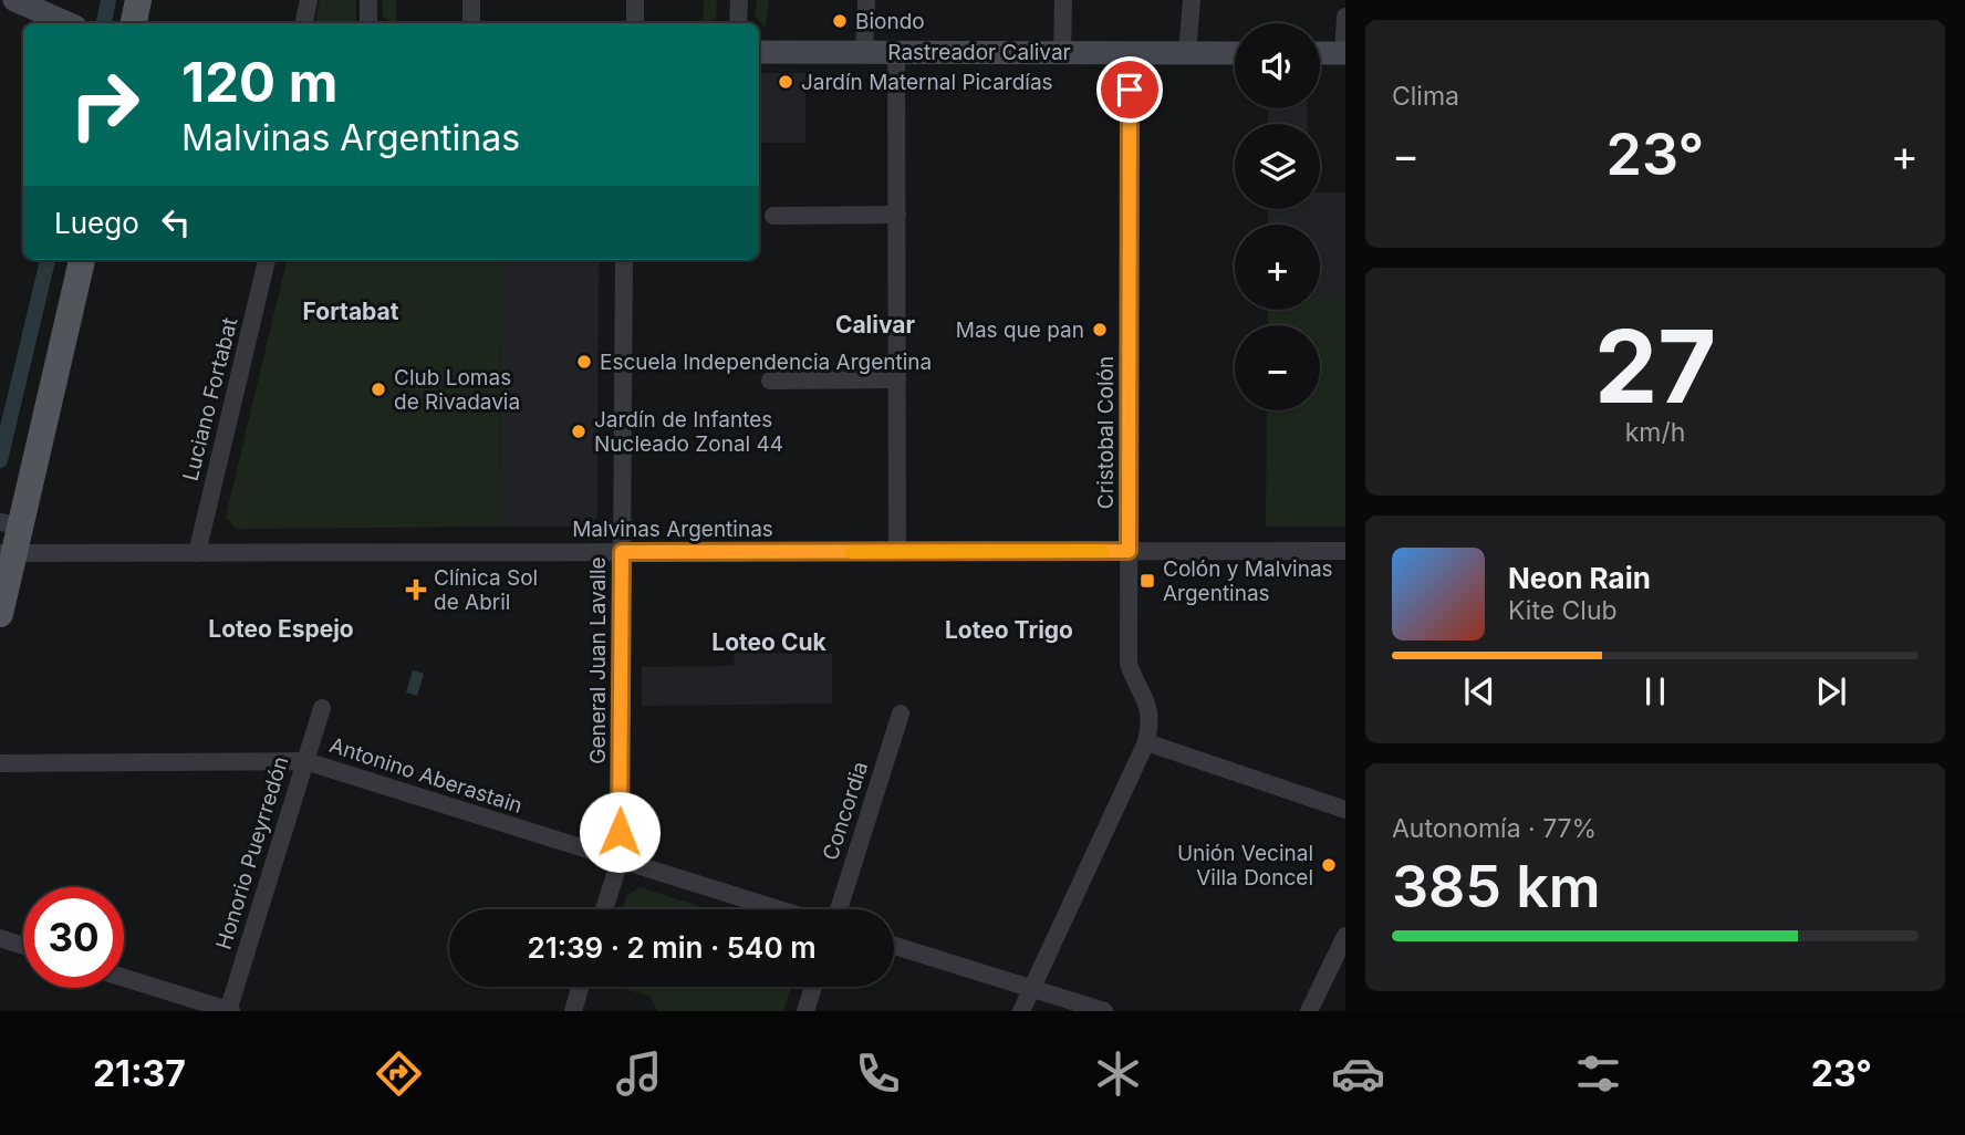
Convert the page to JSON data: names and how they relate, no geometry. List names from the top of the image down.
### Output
{
  "streets": {
    "main road": ["Rastreador Calivar"],
    "street": [
      "Luciano Fortabat",
      "Cristobal Colón",
      "Malvinas Argentinas",
      "General Juan Lavalle",
      "Antonino Aberastain",
      "Concordia",
      "Honorio Pueyrredón"
    ]
  },
  "crossings": [
    ["Rastreador Calivar", "Cristobal Colón"],
    ["Luciano Fortabat", "Malvinas Argentinas"],
    ["Cristobal Colón", "Malvinas Argentinas"],
    ["Malvinas Argentinas", "General Juan Lavalle"],
    ["General Juan Lavalle", "Antonino Aberastain"],
    ["Antonino Aberastain", "Honorio Pueyrredón"]
  ],
  "districts": [
    "Fortabat",
    "Calivar",
    "Loteo Espejo",
    "Loteo Trigo",
    "Loteo Cuk"
  ],
  "places": {
    "other": [
      "Biondo",
      "Jardín Maternal Picardías",
      "Mas que pan",
      "Escuela Independencia Argentina",
      "Club Lomas de Rivadavia",
      "Jardín de Infantes Nucleado Zonal 44",
      "Unión Vecinal Villa Doncel"
    ],
    "transit": ["Colón y Malvinas Argentinas"],
    "health": ["Clínica Sol de Abril"]
  },
  "page": {
    "tile": [
      "Clima",
      ["27", "km/h"],
      ["Autonomía · 77%", "385 km"]
    ],
    "map_buttons": ["+", "−"],
    "turn": ["120 m", "Malvinas Argentinas"],
    "heat": ["−", "23°", "+"],
    "then": "Luego",
    "song": ["Neon Rain", "Kite Club"],
    "limit": "30",
    "trip": "21:39 · 2 min · 540 m",
    "tabs": ["21:37", "23°"]
  }
}
